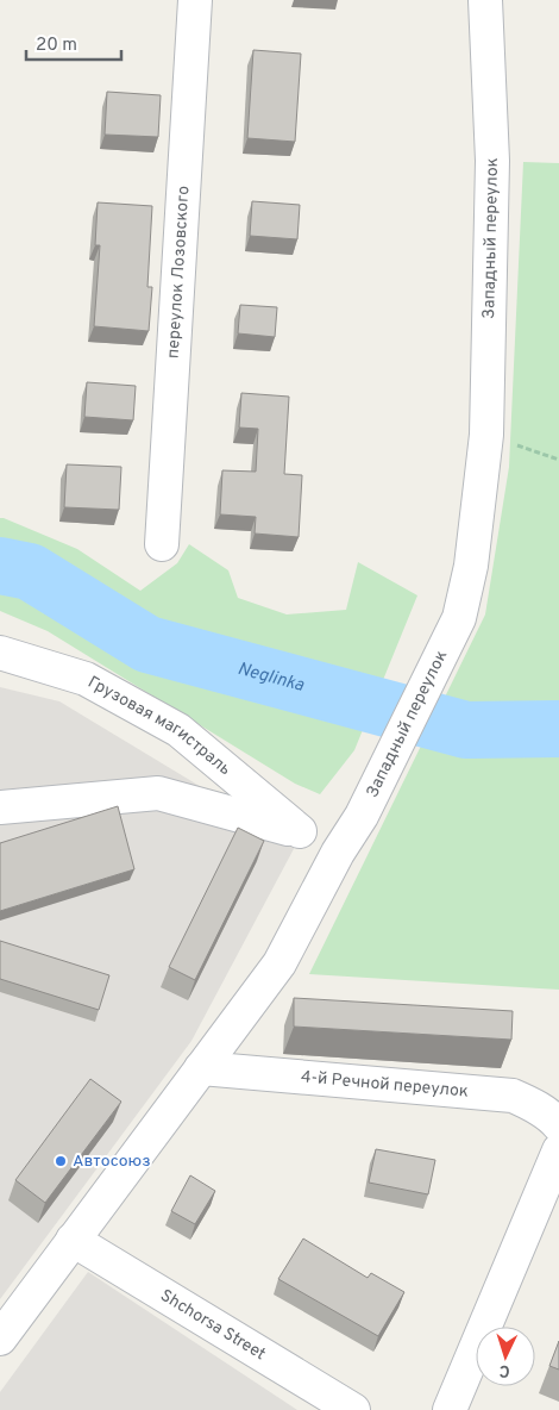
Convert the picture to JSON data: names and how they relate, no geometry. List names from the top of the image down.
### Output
{
  "streets": {
    "street": [
      "Западный переулок",
      "переулок Лозовского",
      "Грузовая магистраль",
      "4-й Речной переулок",
      "Shchorsa Street"
    ]
  },
  "crossings": [
    ["Западный переулок", "4-й Речной переулок"],
    ["Западный переулок", "Shchorsa Street"]
  ],
  "water": ["Neglinka"],
  "places": ["Автосоюз"],
  "scale_bar": "20 m",
  "north": "bottom"
}
